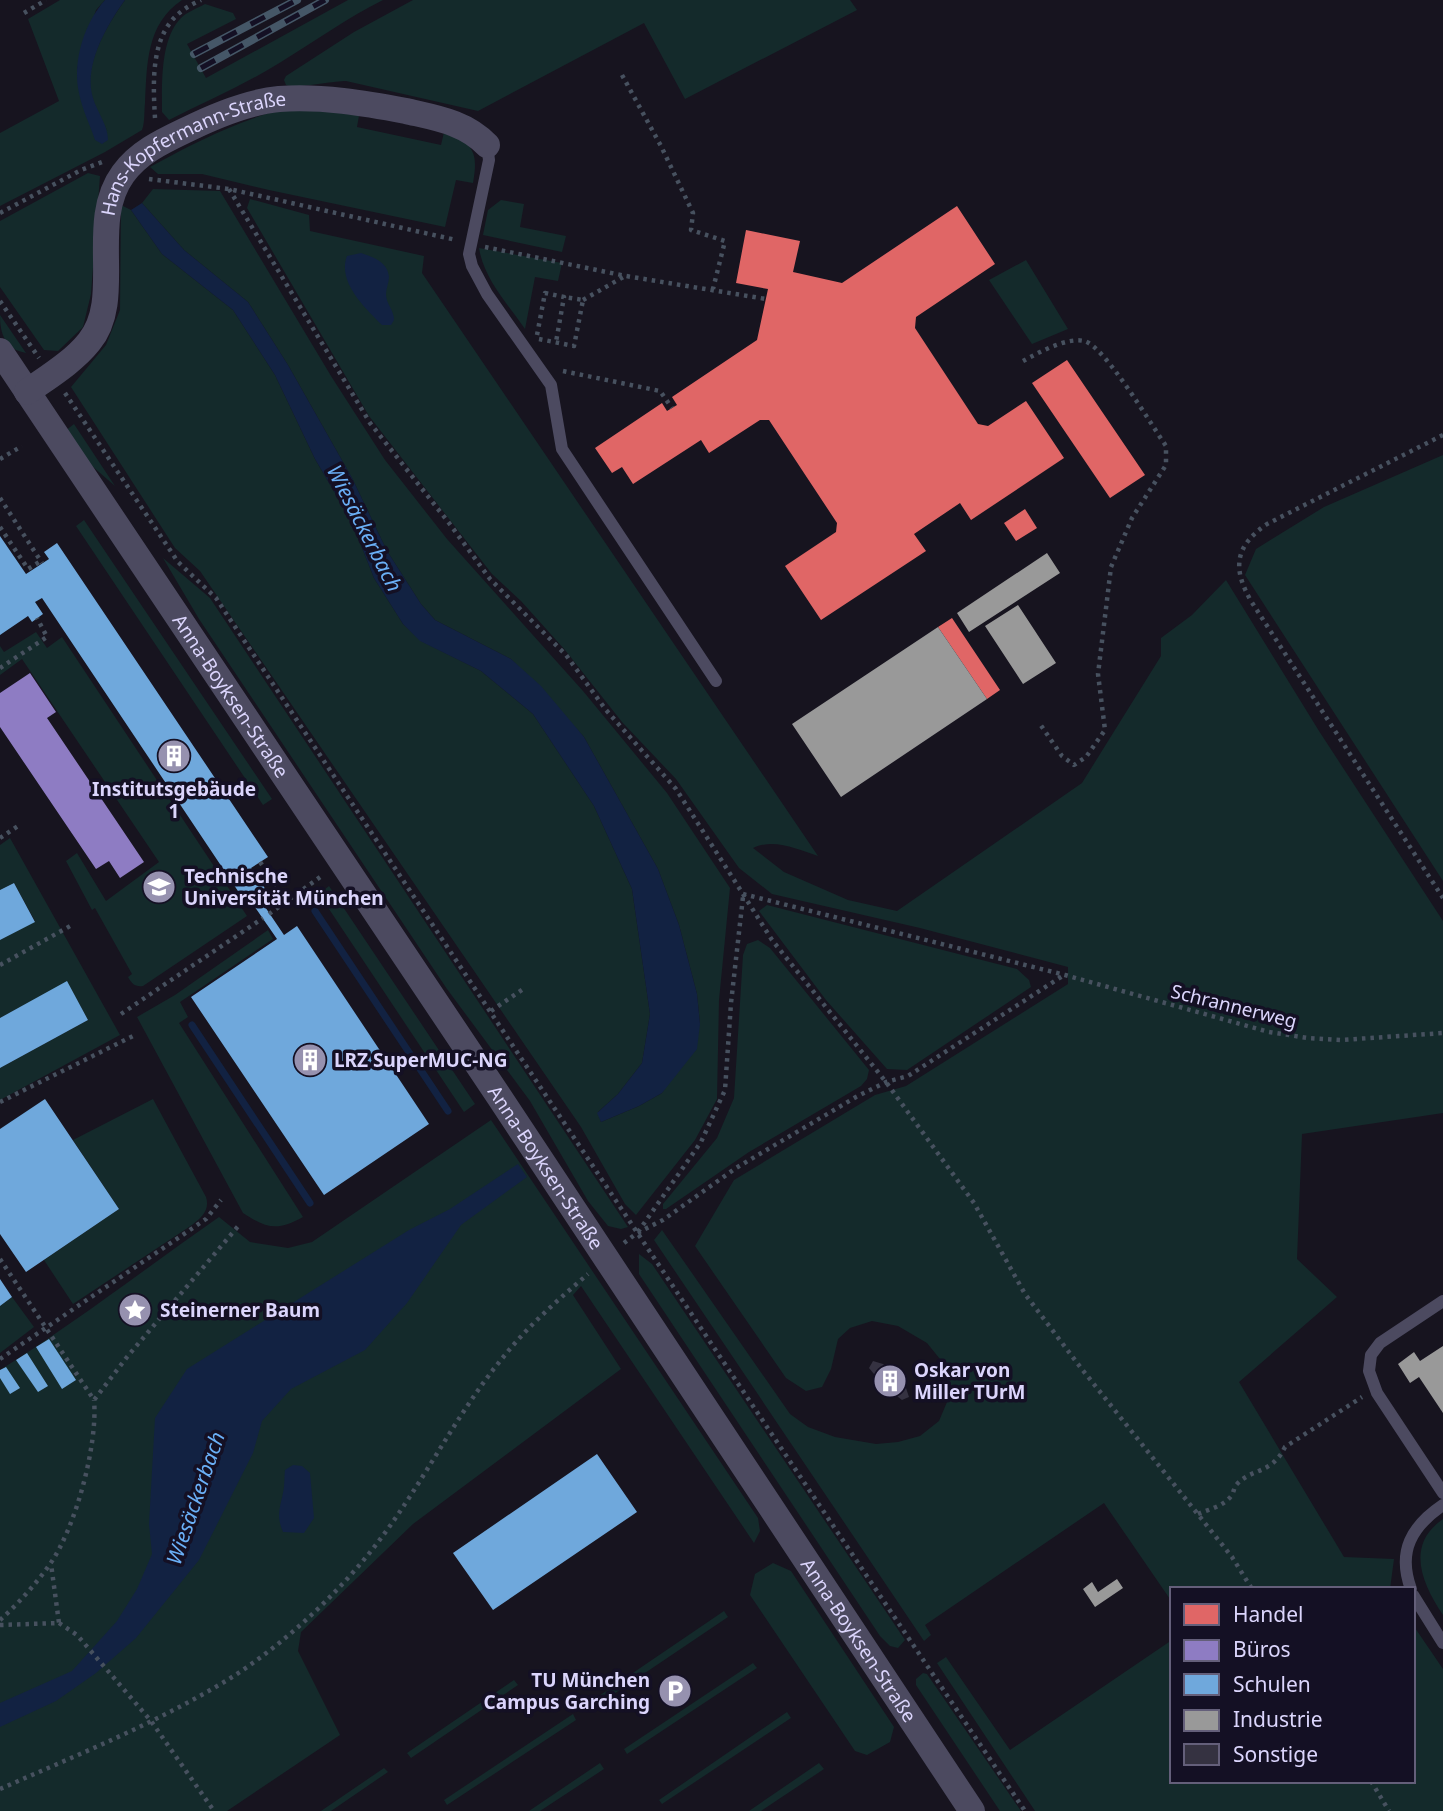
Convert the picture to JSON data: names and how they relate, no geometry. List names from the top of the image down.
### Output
{
  "streets": {
    "street": ["Hans-Kopfermann-Straße", "Anna-Boyksen-Straße"],
    "path": ["Schrannerweg"]
  },
  "crossings": [
    ["Hans-Kopfermann-Straße", "Anna-Boyksen-Straße"]
  ],
  "water": ["Wiesäckerbach"],
  "places": {
    "building": ["Institutsgebäude 1", "LRZ SuperMUC-NG", "Oskar von Miller TUrM"],
    "school or university": ["Technische Universität München"],
    "place": ["Steinerner Baum"],
    "parking": ["TU München Campus Garching"]
  },
  "legend": [
    "Handel",
    "Büros",
    "Schulen",
    "Industrie",
    "Sonstige"
  ]
}
